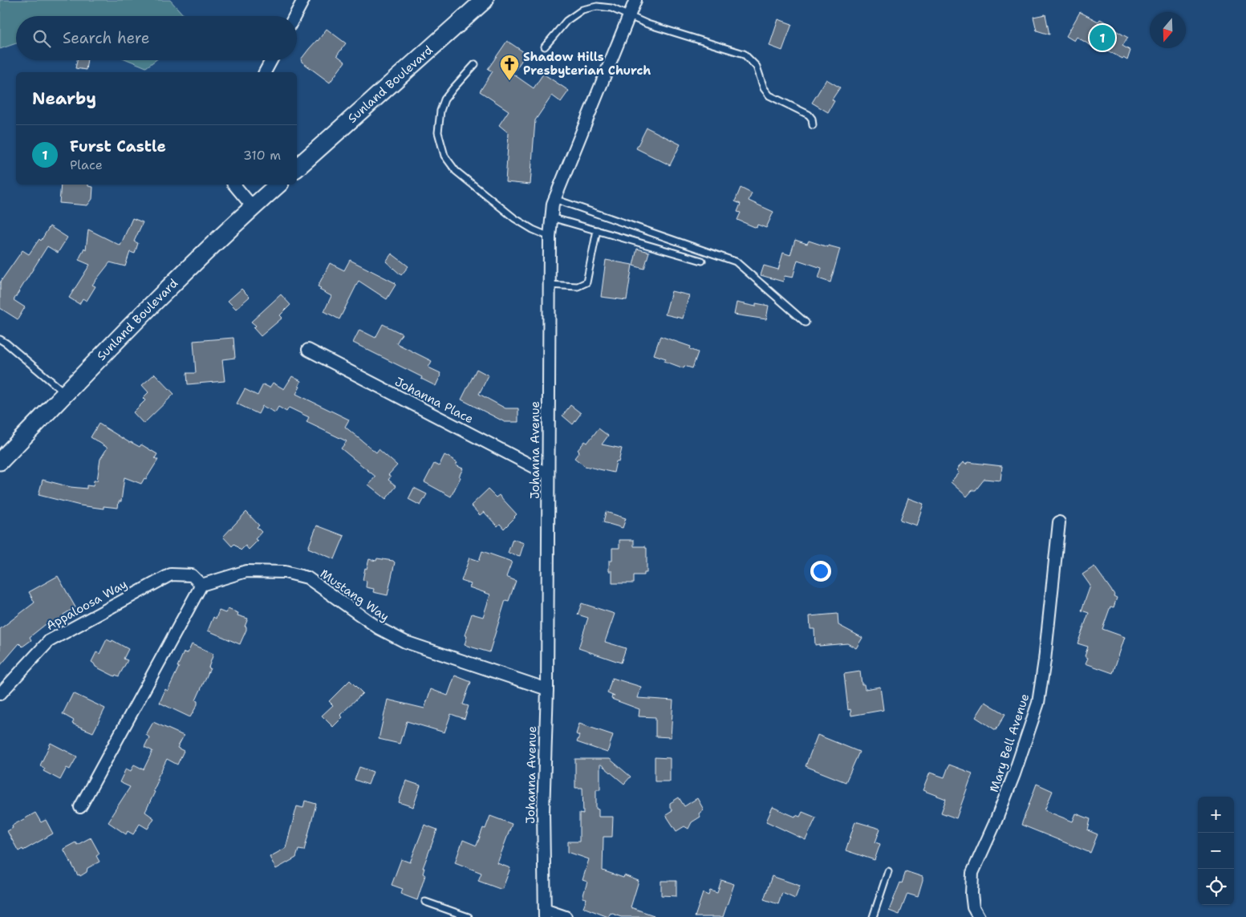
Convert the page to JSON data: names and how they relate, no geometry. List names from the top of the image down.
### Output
{
  "streets": {
    "main road": ["Sunland Boulevard"],
    "street": [
      "Johanna Place",
      "Johanna Avenue",
      "Mustang Way",
      "Appaloosa Way",
      "Mary Bell Avenue"
    ]
  },
  "crossings": [
    ["Johanna Place", "Johanna Avenue"],
    ["Johanna Avenue", "Mustang Way"],
    ["Mustang Way", "Appaloosa Way"]
  ],
  "places": {
    "church": ["Shadow Hills Presbyterian Church"]
  },
  "north": "bottom",
  "page": {
    "search": "Search here",
    "pins": "1",
    "heading": "Nearby",
    "list": [
      {
        "mark": "1",
        "name": "Furst Castle",
        "note": "Place",
        "value": "310 m"
      }
    ],
    "map_buttons": ["+", "−"]
  }
}
